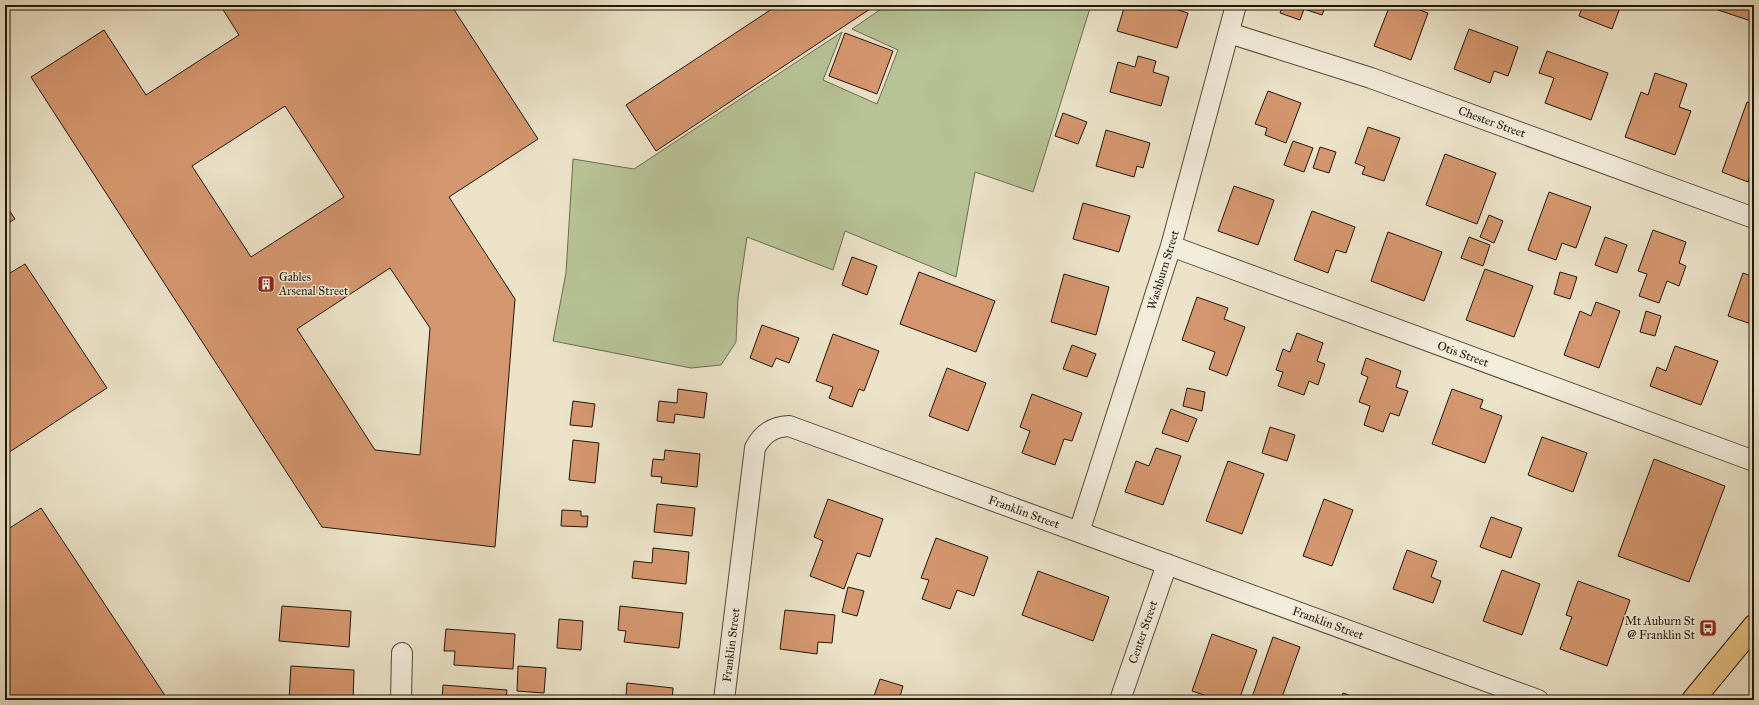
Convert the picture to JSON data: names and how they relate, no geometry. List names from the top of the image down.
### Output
{
  "streets": {
    "street": [
      "Chester Street",
      "Washburn Street",
      "Otis Street",
      "Franklin Street",
      "Center Street"
    ]
  },
  "crossings": [
    ["Chester Street", "Washburn Street"],
    ["Washburn Street", "Otis Street"],
    ["Washburn Street", "Franklin Street"],
    ["Franklin Street", "Center Street"]
  ],
  "places": {
    "building": ["Gables Arsenal Street"],
    "bus stop": ["Mt Auburn St @ Franklin St"]
  }
}
